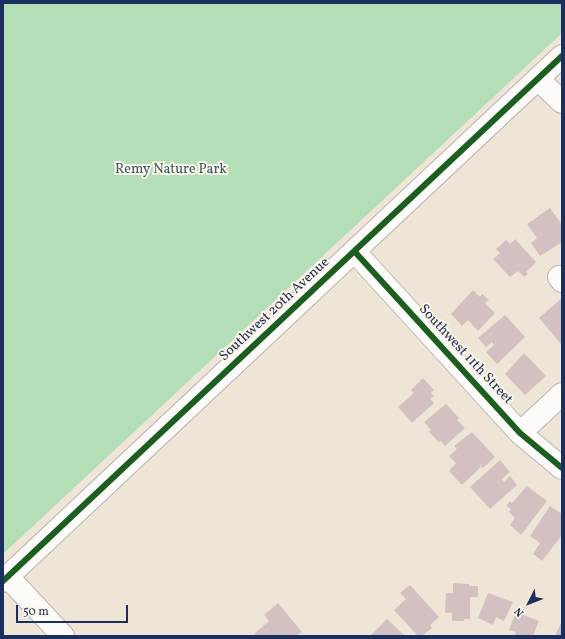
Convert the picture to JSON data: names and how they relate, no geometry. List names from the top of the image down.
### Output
{
  "streets": {
    "street": ["Southwest 20th Avenue", "Southwest 11th Street"]
  },
  "crossings": [
    ["Southwest 20th Avenue", "Southwest 11th Street"]
  ],
  "parks": ["Remy Nature Park"],
  "scale_bar": "50 m",
  "north": "bottom left"
}
